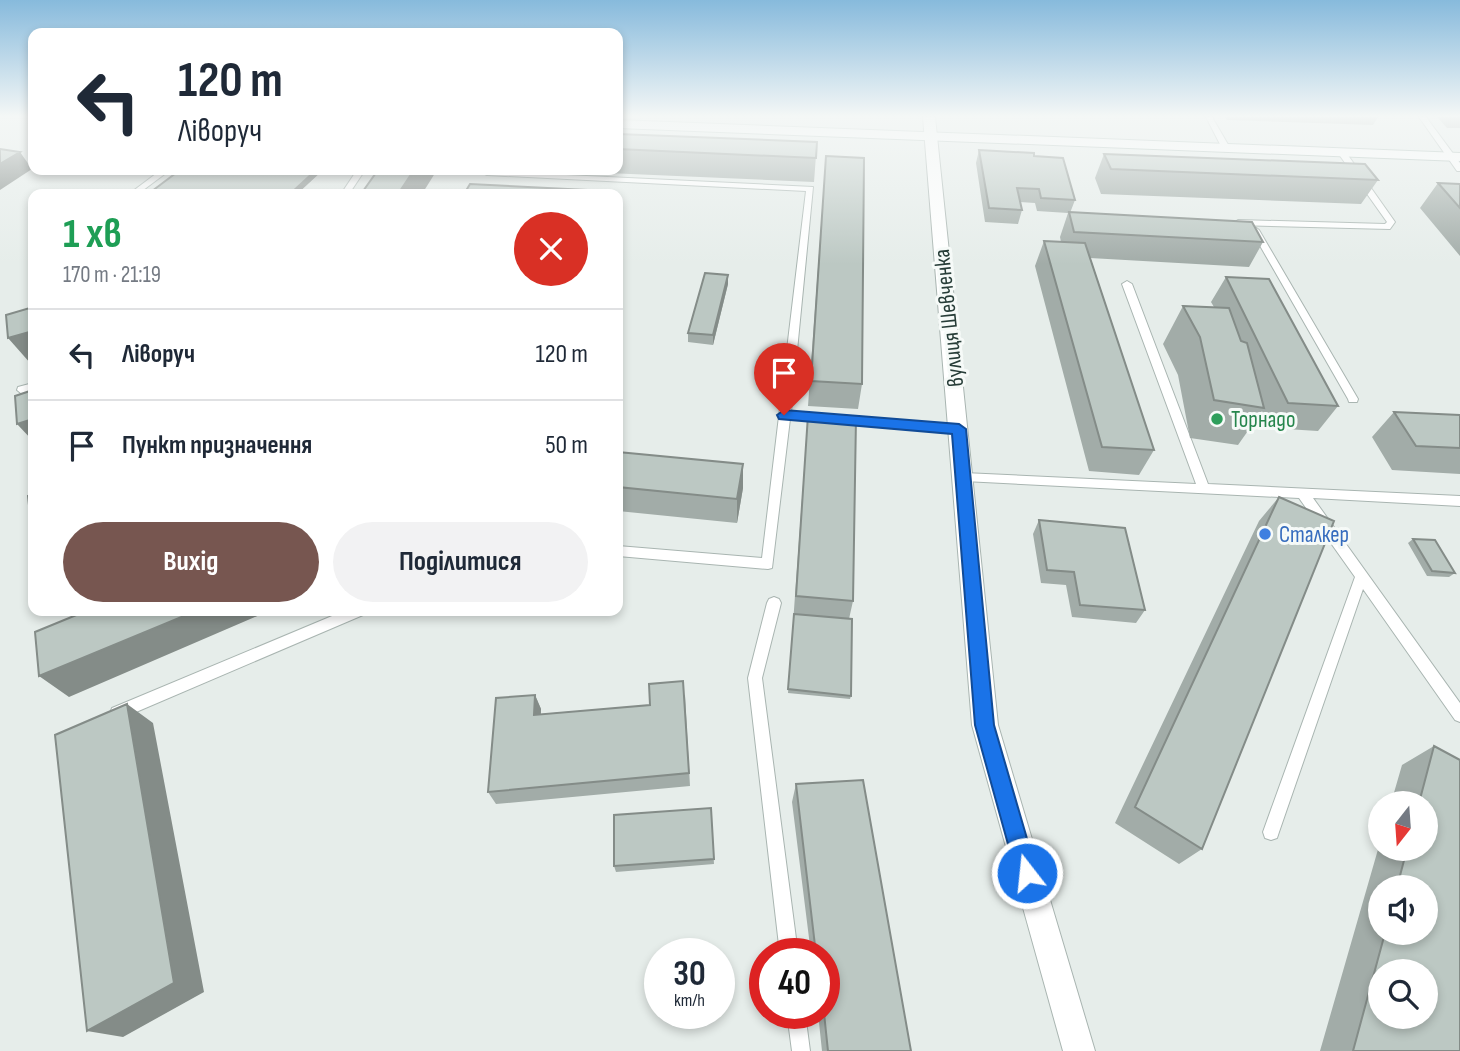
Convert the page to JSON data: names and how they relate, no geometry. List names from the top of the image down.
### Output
{
  "streets": {
    "main road": ["вулиця Шевченка"]
  },
  "places": ["Торнадо", "Сталкер"],
  "north": "bottom",
  "page": {
    "turn": ["120 m", "Ліворуч"],
    "heading": ["1 хв", "170 m · 21:19"],
    "list": [
      {
        "name": "Ліворуч",
        "value": "120 m"
      },
      {
        "name": "Пункт призначення",
        "value": "50 m"
      }
    ],
    "buttons": ["Вихід", "Поділитися"],
    "speed": "30 km/h",
    "limit": "40"
  }
}
